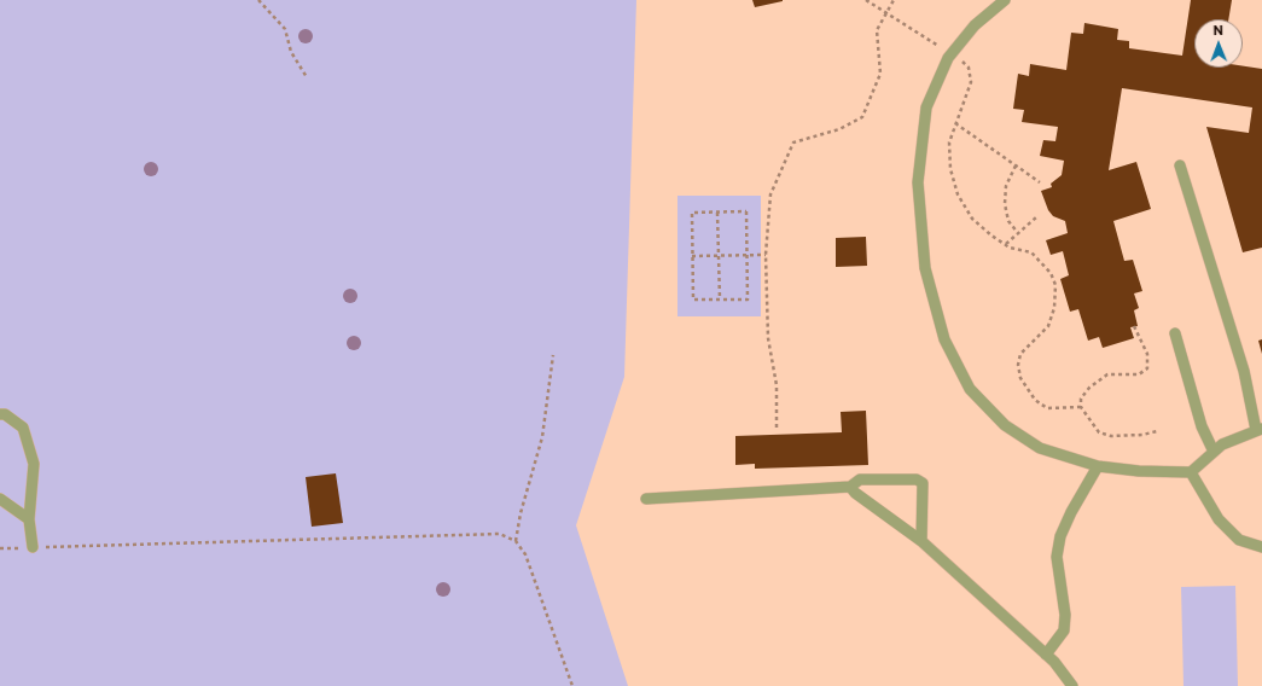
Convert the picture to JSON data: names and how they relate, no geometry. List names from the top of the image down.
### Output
{
  "north": "top"
}
